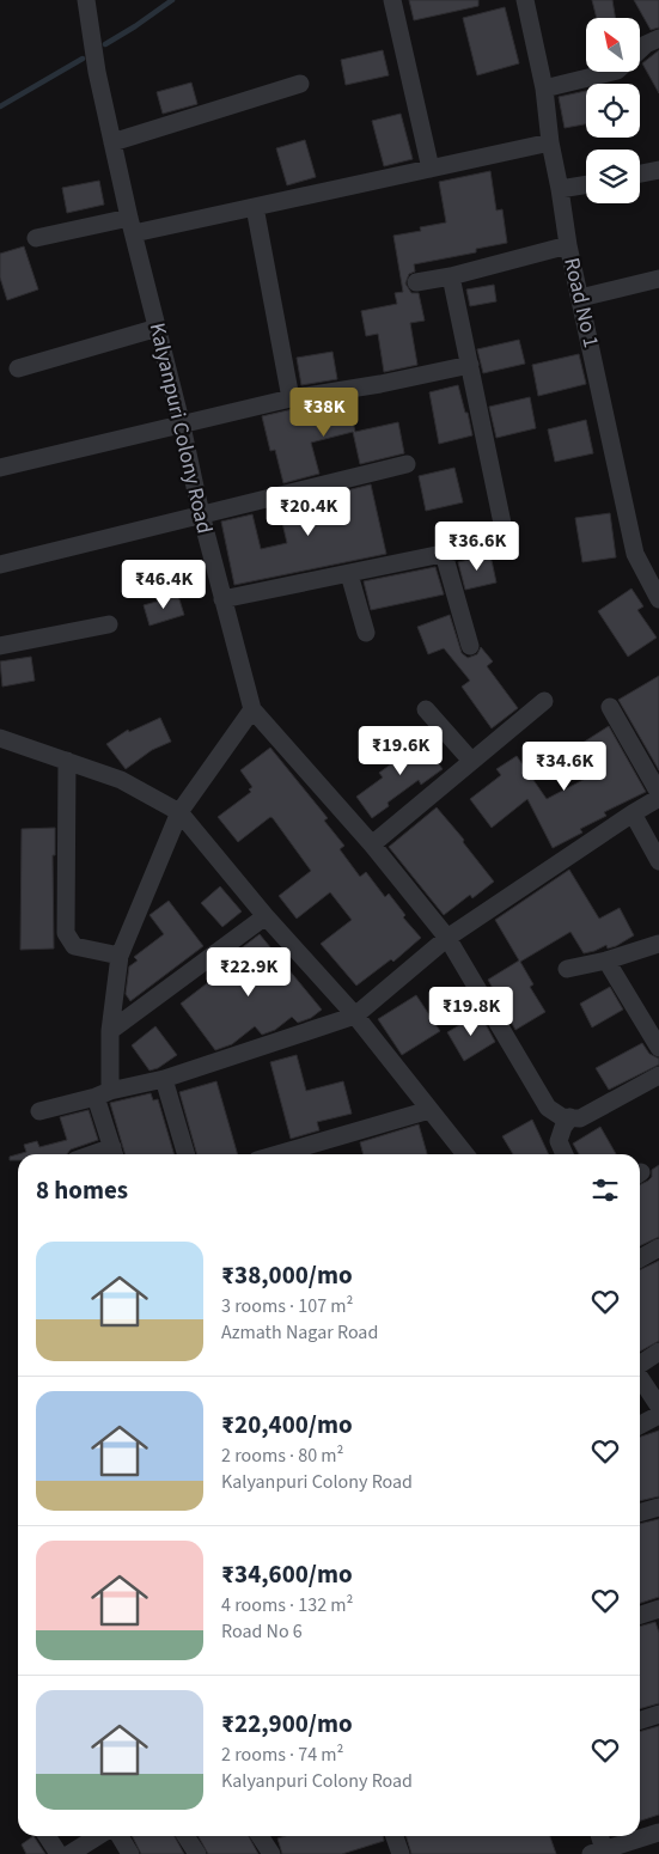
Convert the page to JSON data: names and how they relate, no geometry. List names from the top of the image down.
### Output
{
  "streets": {
    "street": ["Road No 1", "Kalyanpuri Colony Road"]
  },
  "north": "top left",
  "page": {
    "price": [
      "₹38K",
      "₹20.4K",
      "₹36.6K",
      "₹46.4K",
      "₹19.6K",
      "₹34.6K",
      "₹22.9K",
      "₹19.8K"
    ],
    "heading": "8 homes",
    "list": [
      {
        "name": "₹38,000/mo",
        "note": "3 rooms · 107 m² · Azmath Nagar Road"
      },
      {
        "name": "₹20,400/mo",
        "note": "2 rooms · 80 m² · Kalyanpuri Colony Road"
      },
      {
        "name": "₹34,600/mo",
        "note": "4 rooms · 132 m² · Road No 6"
      },
      {
        "name": "₹22,900/mo",
        "note": "2 rooms · 74 m² · Kalyanpuri Colony Road"
      }
    ]
  }
}
